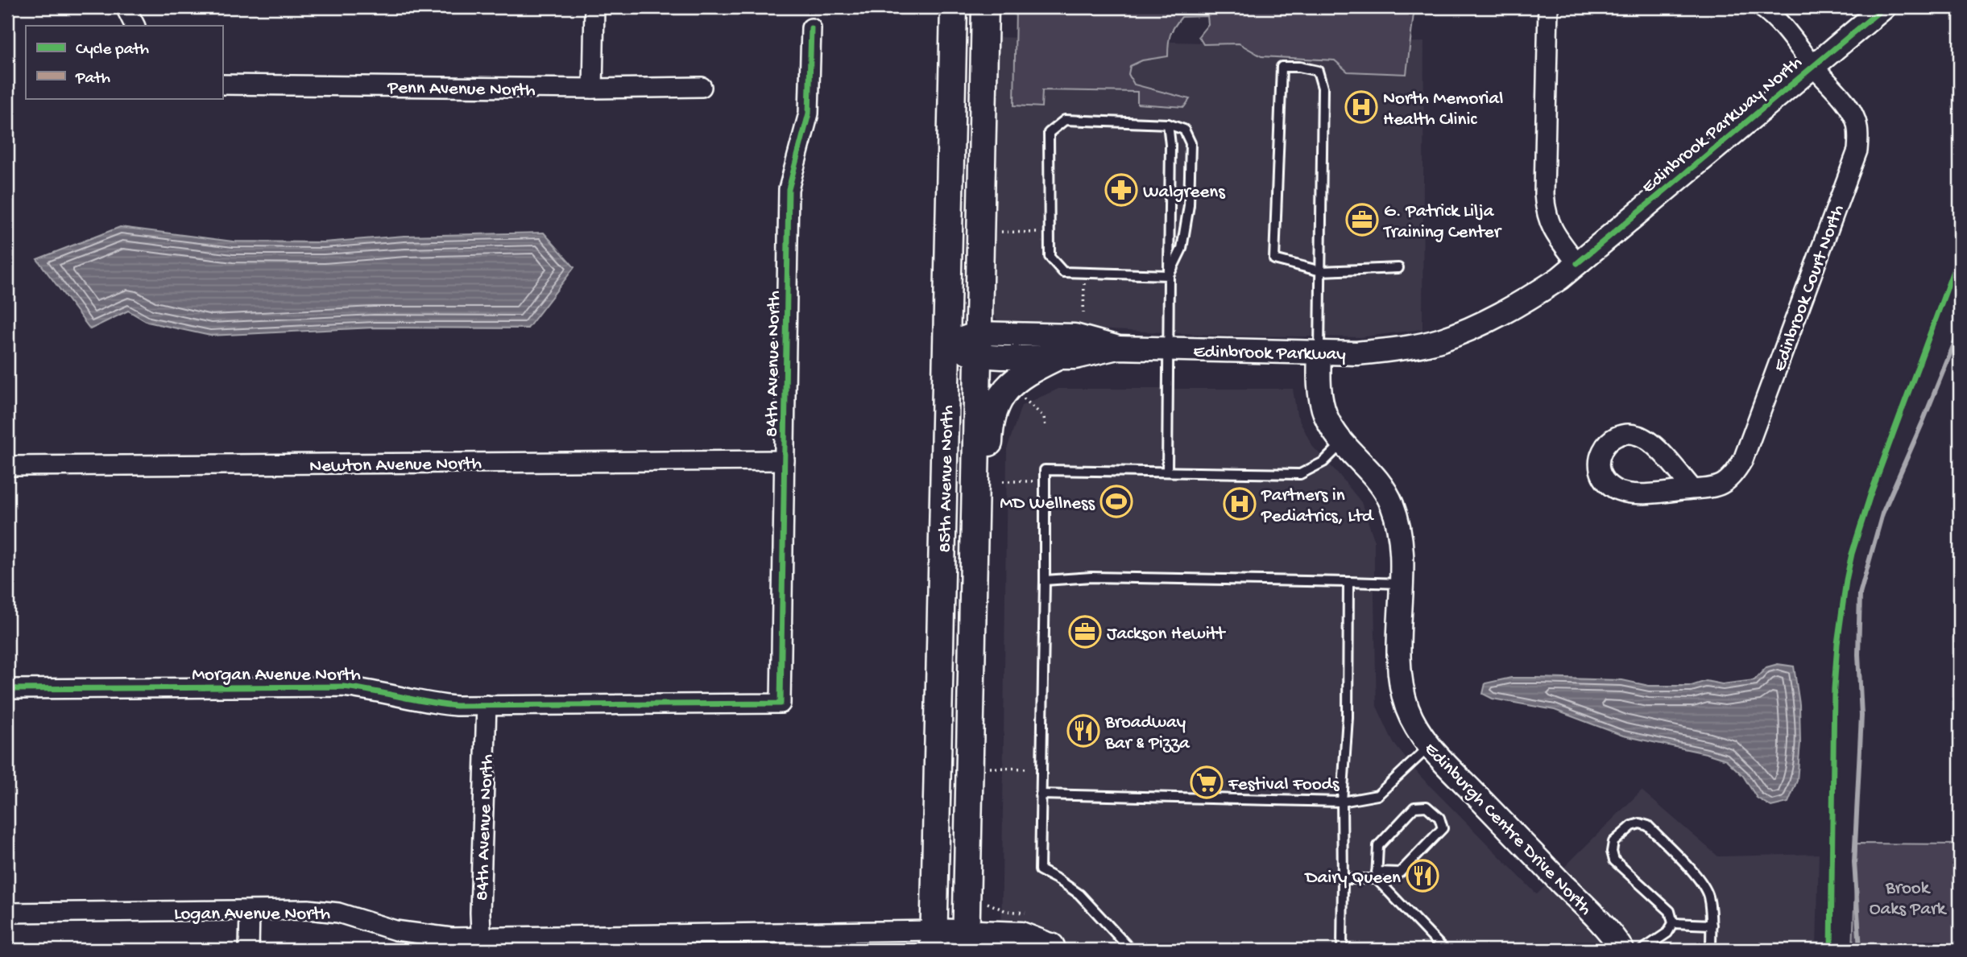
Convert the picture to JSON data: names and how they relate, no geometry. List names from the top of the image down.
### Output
{
  "streets": {
    "main road": ["85th Avenue North"],
    "street": [
      "Penn Avenue North",
      "Edinbrook Parkway North",
      "Edinbrook Court North",
      "Edinbrook Parkway",
      "84th Avenue North",
      "Newton Avenue North",
      "Morgan Avenue North",
      "Edinburgh Centre Drive North",
      "Logan Avenue North"
    ]
  },
  "crossings": [
    ["Edinbrook Parkway North", "Edinbrook Court North"],
    ["Edinbrook Parkway North", "Edinbrook Parkway"],
    ["Edinbrook Parkway", "85th Avenue North"],
    ["Edinbrook Parkway", "Edinburgh Centre Drive North"],
    ["84th Avenue North", "Newton Avenue North"],
    ["84th Avenue North", "Morgan Avenue North"],
    ["84th Avenue North", "Logan Avenue North"],
    ["85th Avenue North", "Logan Avenue North"]
  ],
  "parks": ["Brook Oaks Park"],
  "places": {
    "hospital": ["North Memorial Health Clinic", "Partners in Pediatrics, Ltd"],
    "pharmacy": ["Walgreens"],
    "office": ["G. Patrick Lilja Training Center", "Jackson Hewitt"],
    "sports": ["MD Wellness"],
    "restaurant": ["Broadway Bar & Pizza", "Dairy Queen"],
    "supermarket": ["Festival Foods"]
  },
  "legend": ["Cycle path", "Path"]
}
